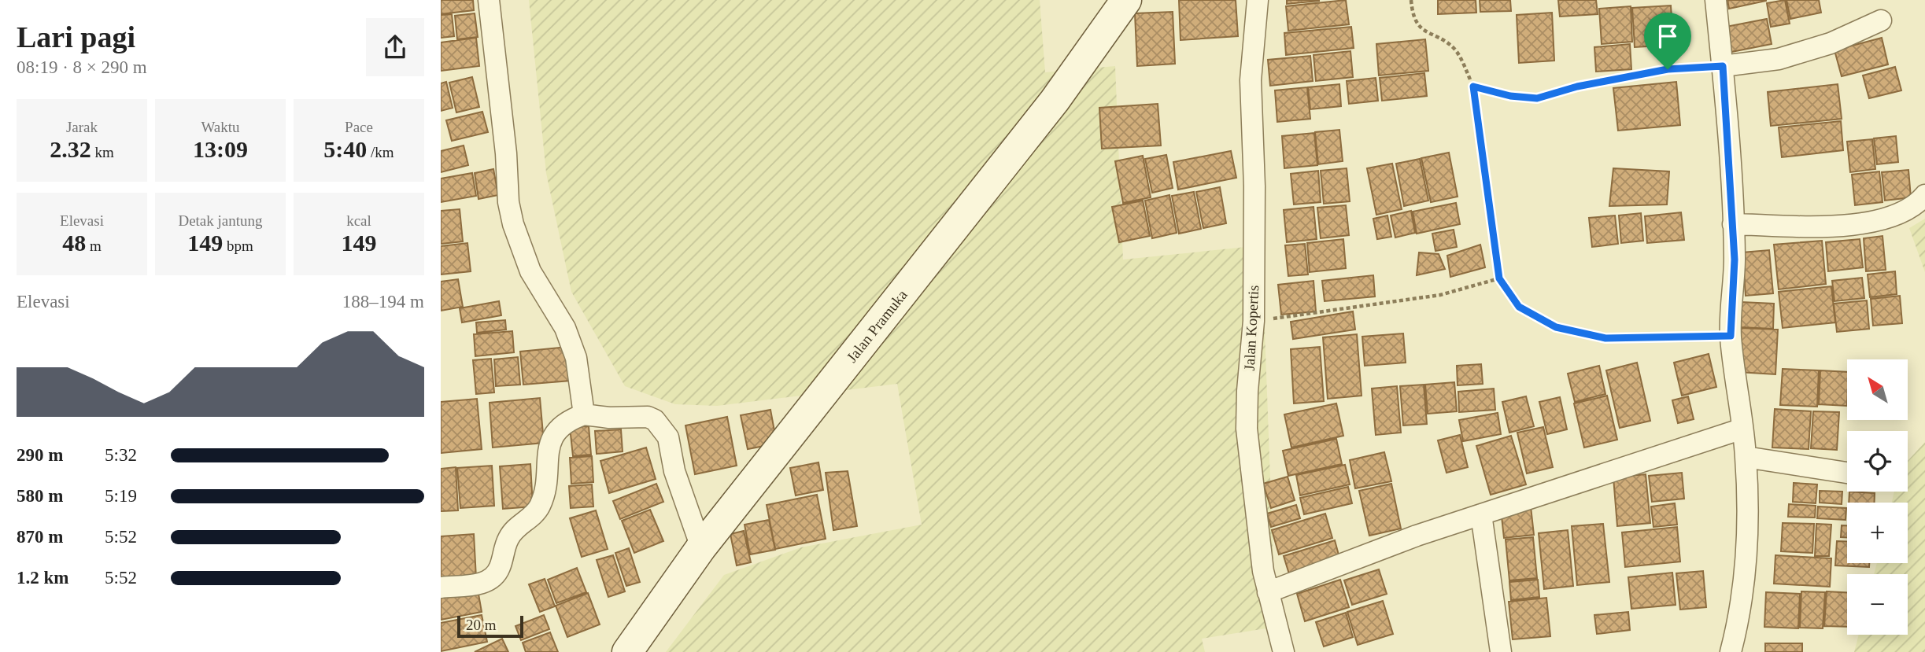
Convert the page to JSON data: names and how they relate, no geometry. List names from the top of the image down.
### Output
{
  "streets": {
    "street": ["Jalan Pramuka", "Jalan Kopertis"]
  },
  "scale_bar": "20 m",
  "north": "top left",
  "page": {
    "heading": ["Lari pagi", "08:19 · 8 × 290 m"],
    "stats": [
      ["Jarak", "2.32 km"],
      ["Waktu", "13:09"],
      ["Pace", "5:40 /km"],
      ["Elevasi", "48 m"],
      ["Detak jantung", "149 bpm"],
      ["kcal", "149"]
    ],
    "chart": ["Elevasi", "188–194 m"],
    "map_buttons": ["+", "−"],
    "list": [
      {
        "name": "290 m",
        "note": "5:32"
      },
      {
        "name": "580 m",
        "note": "5:19"
      },
      {
        "name": "870 m",
        "note": "5:52"
      },
      {
        "name": "1.2 km",
        "note": "5:52"
      }
    ],
    "scale": "20 m"
  }
}
